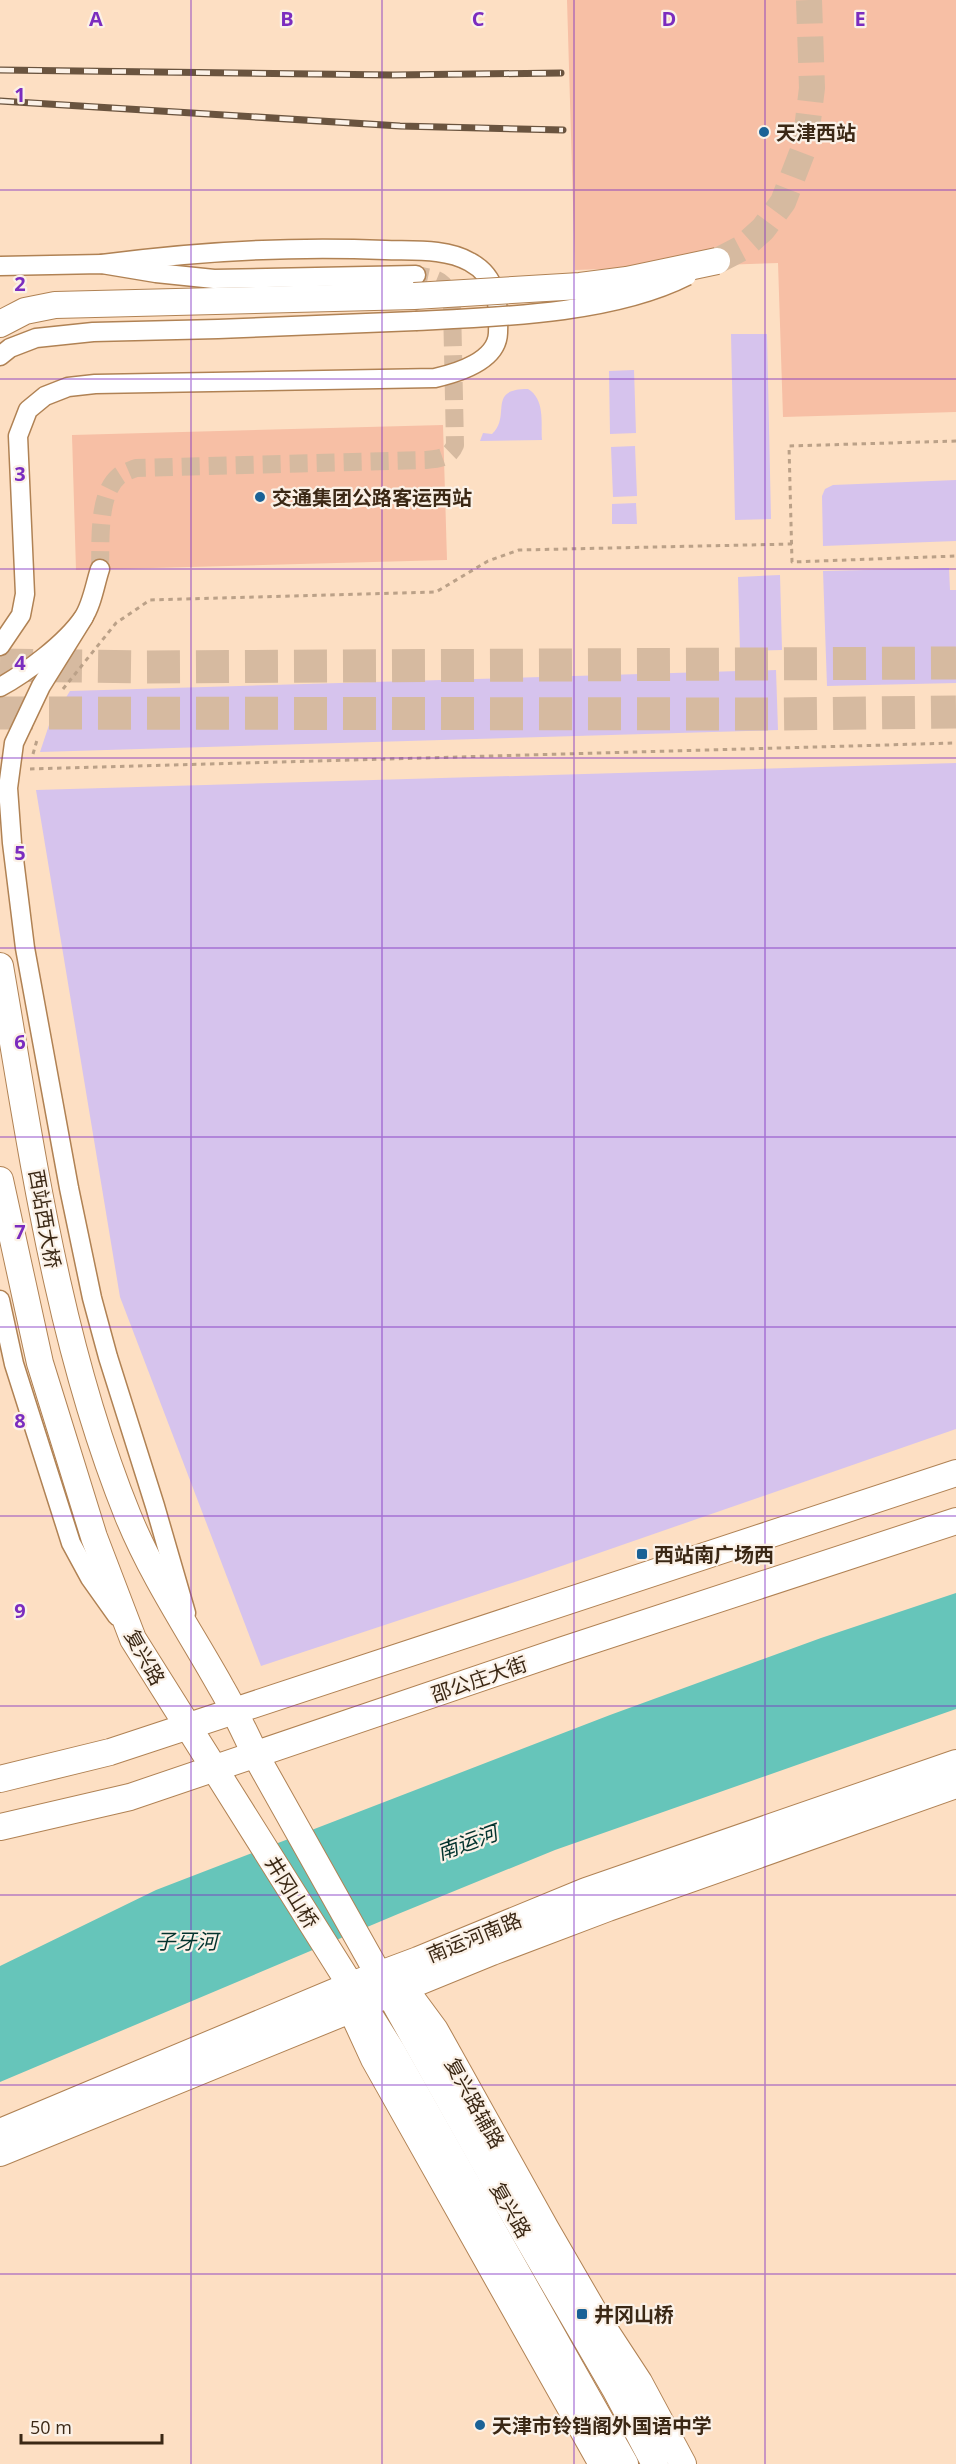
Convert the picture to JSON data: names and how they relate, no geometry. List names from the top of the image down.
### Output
{
  "streets": {
    "street": [
      "西站西大桥",
      "复兴路",
      "邵公庄大街",
      "井冈山桥",
      "南运河南路",
      "复兴路辅路"
    ]
  },
  "crossings": [
    ["西站西大桥", "复兴路"],
    ["复兴路", "邵公庄大街"],
    ["复兴路", "井冈山桥"],
    ["复兴路", "南运河南路"],
    ["复兴路", "复兴路辅路"],
    ["邵公庄大街", "井冈山桥"],
    ["井冈山桥", "南运河南路"],
    ["井冈山桥", "复兴路辅路"],
    ["南运河南路", "复兴路辅路"]
  ],
  "water": ["南运河", "子牙河"],
  "places": {
    "other": ["天津西站", "交通集团公路客运西站", "天津市铃铛阁外国语中学"],
    "transit": ["西站南广场西", "井冈山桥"]
  },
  "scale_bar": "50 m",
  "grid": {
    "columns": [
      "A",
      "B",
      "C",
      "D",
      "E"
    ],
    "rows": [
      "1",
      "2",
      "3",
      "4",
      "5",
      "6",
      "7",
      "8",
      "9"
    ]
  }
}
